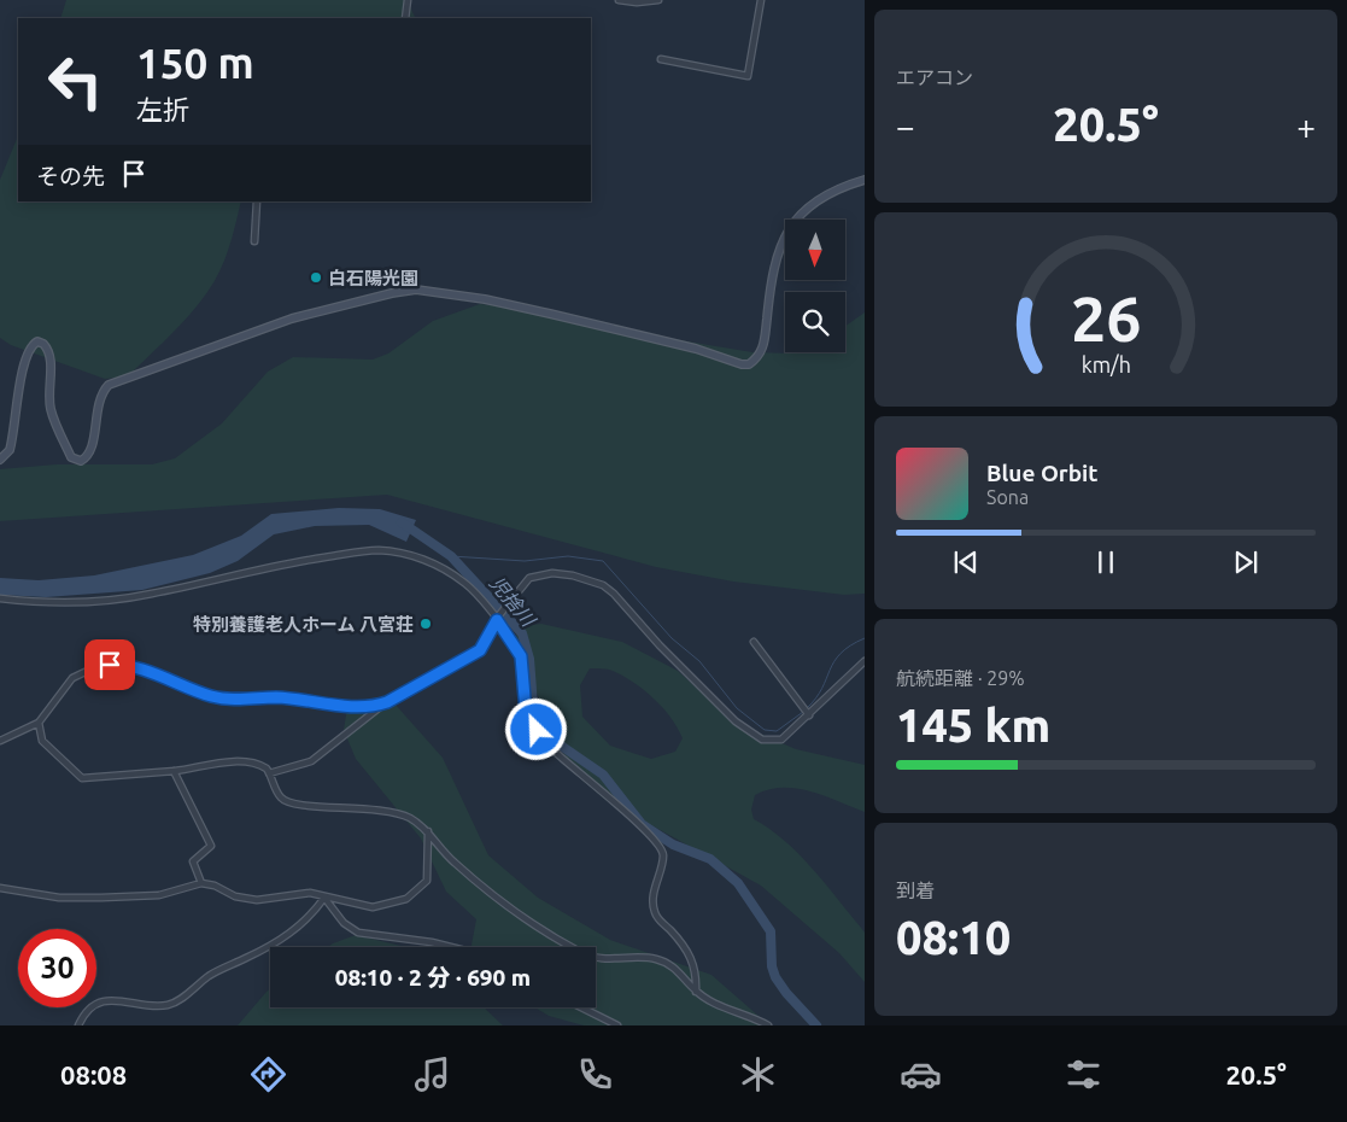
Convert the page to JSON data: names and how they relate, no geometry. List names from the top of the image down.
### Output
{
  "water": ["児捨川"],
  "places": ["白石陽光園", "特別養護老人ホーム 八宮荘"],
  "north": "bottom",
  "page": {
    "tile": [
      "エアコン",
      ["航続距離 · 29%", "145 km"],
      ["到着", "08:10"]
    ],
    "turn": ["150 m", "左折"],
    "heat": ["−", "20.5°", "+"],
    "then": "その先",
    "song": ["Blue Orbit", "Sona"],
    "limit": "30",
    "trip": "08:10 · 2 分 · 690 m",
    "tabs": ["08:08", "20.5°"],
    "gauge": ["26", "km/h"]
  }
}
